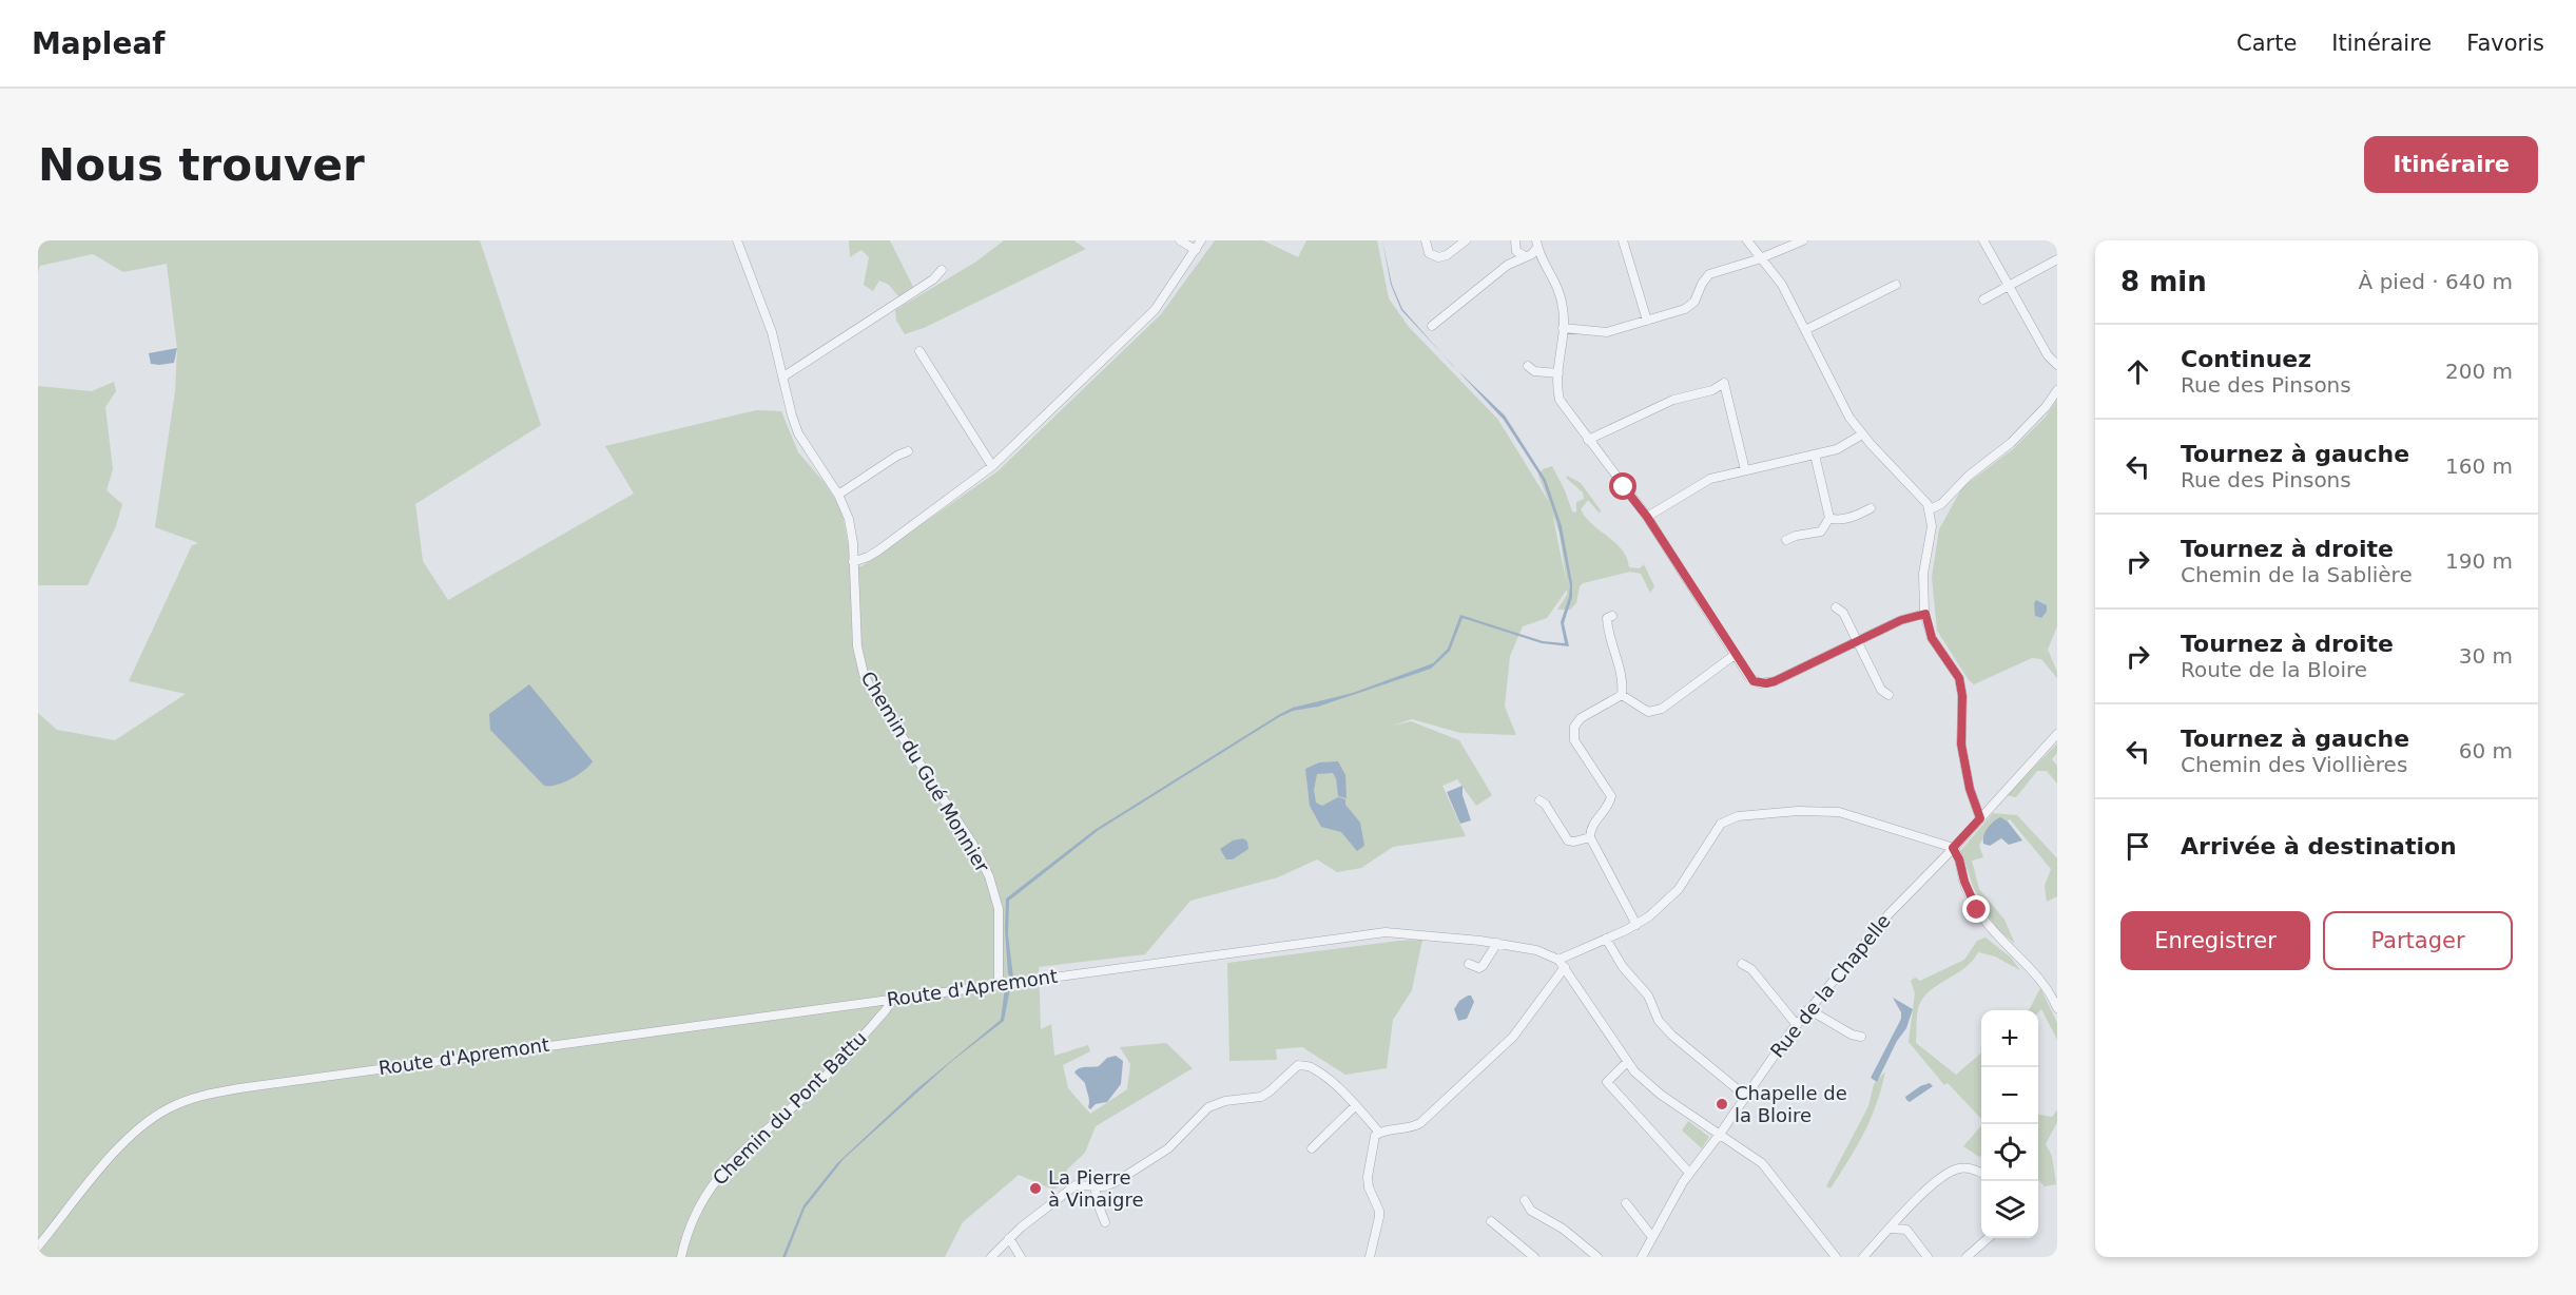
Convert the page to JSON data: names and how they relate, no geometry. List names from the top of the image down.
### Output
{
  "streets": {
    "street": [
      "Chemin du Gué Monnier",
      "Rue de la Chapelle",
      "Route d'Apremont",
      "Chemin du Pont Battu"
    ]
  },
  "crossings": [
    ["Chemin du Gué Monnier", "Route d'Apremont"],
    ["Rue de la Chapelle", "Route d'Apremont"],
    ["Route d'Apremont", "Chemin du Pont Battu"]
  ],
  "places": ["Chapelle de la Bloire", "La Pierre à Vinaigre"],
  "page": {
    "header": "Mapleaf",
    "nav": ["Carte", "Itinéraire", "Favoris"],
    "buttons": [
      "Itinéraire",
      ["Enregistrer", "Partager"]
    ],
    "title": "Nous trouver",
    "heading": ["8 min", "À pied · 640 m"],
    "list": [
      ["Continuez", "Rue des Pinsons", "200 m"],
      ["Tournez à gauche", "Rue des Pinsons", "160 m"],
      ["Tournez à droite", "Chemin de la Sablière", "190 m"],
      ["Tournez à droite", "Route de la Bloire", "30 m"],
      ["Tournez à gauche", "Chemin des Viollières", "60 m"],
      "Arrivée à destination"
    ],
    "map_buttons": ["+", "−"]
  }
}
